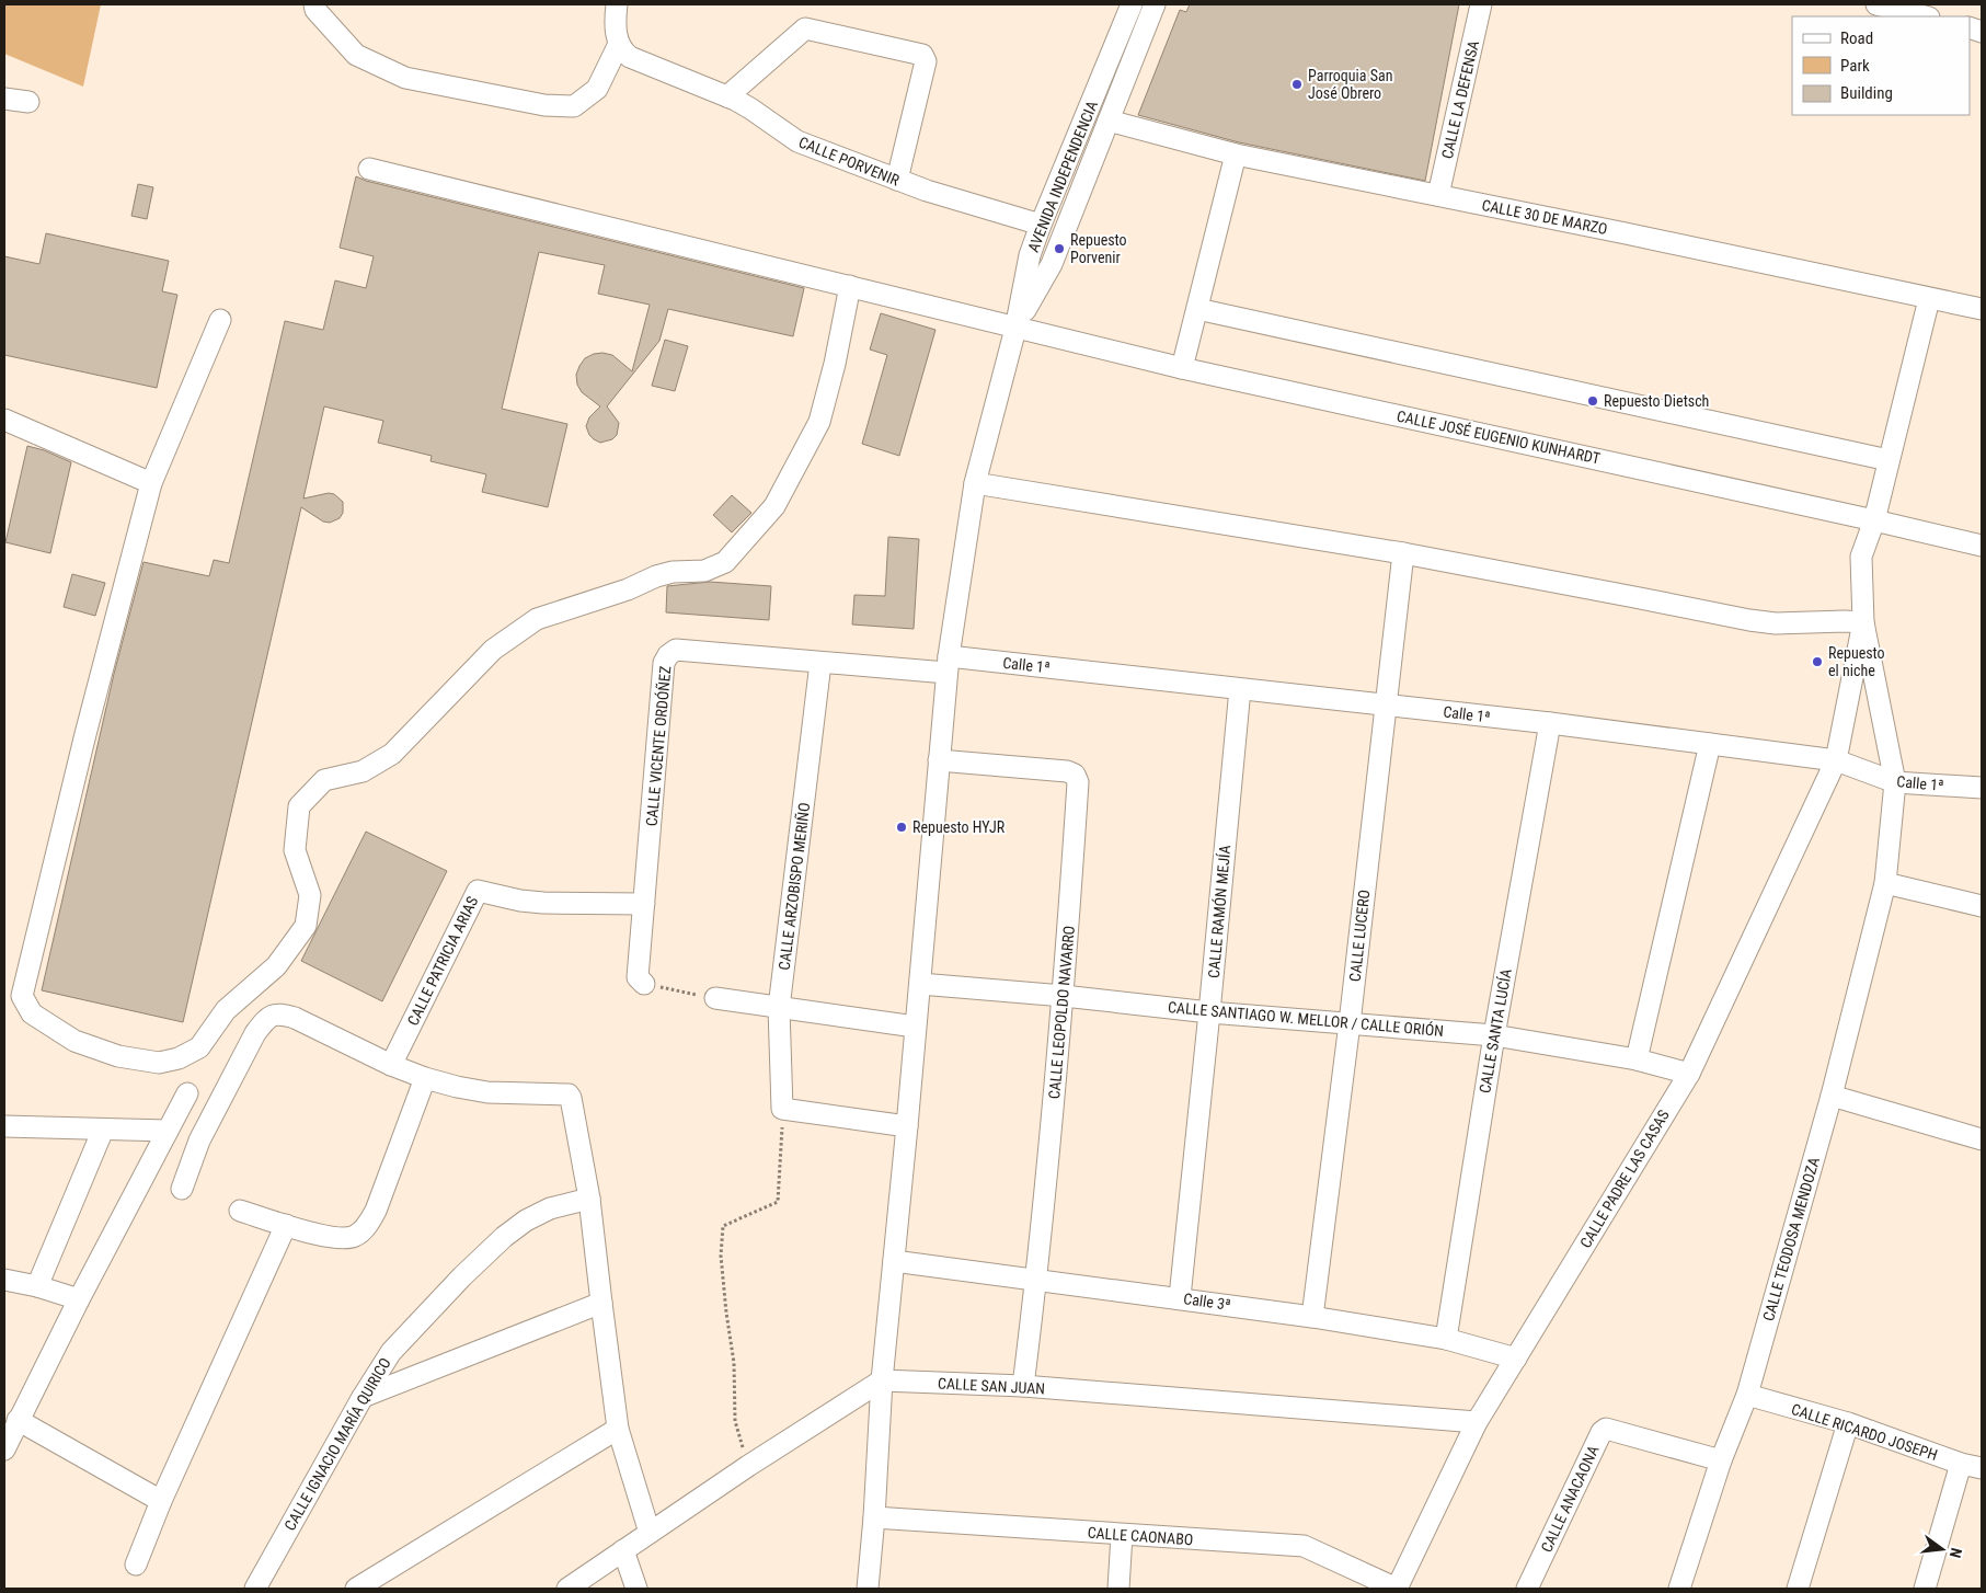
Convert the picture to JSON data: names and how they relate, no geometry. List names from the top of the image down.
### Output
{
  "streets": {
    "street": [
      "CALLE LA DEFENSA",
      "CALLE PORVENIR",
      "AVENIDA INDEPENDENCIA",
      "CALLE 30 DE MARZO",
      "CALLE JOSÉ EUGENIO KUNHARDT",
      "Calle 1ª",
      "CALLE VICENTE ORDÓÑEZ",
      "CALLE ARZOBISPO MERIÑO",
      "CALLE RAMÓN MEJÍA",
      "CALLE LUCERO",
      "CALLE PATRICIA ARIAS",
      "CALLE LEOPOLDO NAVARRO",
      "CALLE SANTIAGO W. MELLOR / CALLE ORIÓN",
      "CALLE SANTA LUCÍA",
      "CALLE PADRE LAS CASAS",
      "CALLE TEODOSA MENDOZA",
      "Calle 3ª",
      "CALLE SAN JUAN",
      "CALLE RICARDO JOSEPH",
      "CALLE IGNACIO MARÍA QUIRICO",
      "CALLE ANACAONA",
      "CALLE CAONABO"
    ]
  },
  "crossings": [
    ["CALLE LA DEFENSA", "CALLE 30 DE MARZO"],
    ["CALLE PORVENIR", "AVENIDA INDEPENDENCIA"],
    ["AVENIDA INDEPENDENCIA", "CALLE 30 DE MARZO"],
    ["AVENIDA INDEPENDENCIA", "CALLE JOSÉ EUGENIO KUNHARDT"],
    ["Calle 1ª", "CALLE VICENTE ORDÓÑEZ"],
    ["Calle 1ª", "CALLE RAMÓN MEJÍA"],
    ["Calle 1ª", "CALLE LUCERO"],
    ["Calle 1ª", "CALLE SANTA LUCÍA"],
    ["Calle 1ª", "CALLE PADRE LAS CASAS"],
    ["Calle 1ª", "CALLE TEODOSA MENDOZA"],
    ["CALLE VICENTE ORDÓÑEZ", "CALLE ARZOBISPO MERIÑO"],
    ["CALLE VICENTE ORDÓÑEZ", "CALLE PATRICIA ARIAS"],
    ["CALLE RAMÓN MEJÍA", "CALLE SANTIAGO W. MELLOR / CALLE ORIÓN"],
    ["CALLE RAMÓN MEJÍA", "Calle 3ª"],
    ["CALLE LUCERO", "CALLE SANTIAGO W. MELLOR / CALLE ORIÓN"],
    ["CALLE LUCERO", "Calle 3ª"],
    ["CALLE LEOPOLDO NAVARRO", "CALLE SANTIAGO W. MELLOR / CALLE ORIÓN"],
    ["CALLE LEOPOLDO NAVARRO", "Calle 3ª"],
    ["CALLE LEOPOLDO NAVARRO", "CALLE SAN JUAN"],
    ["CALLE SANTIAGO W. MELLOR / CALLE ORIÓN", "CALLE SANTA LUCÍA"],
    ["CALLE SANTIAGO W. MELLOR / CALLE ORIÓN", "CALLE PADRE LAS CASAS"],
    ["CALLE SANTA LUCÍA", "Calle 3ª"],
    ["CALLE PADRE LAS CASAS", "CALLE TEODOSA MENDOZA"],
    ["CALLE PADRE LAS CASAS", "Calle 3ª"],
    ["CALLE PADRE LAS CASAS", "CALLE SAN JUAN"],
    ["CALLE PADRE LAS CASAS", "CALLE CAONABO"],
    ["CALLE TEODOSA MENDOZA", "CALLE RICARDO JOSEPH"],
    ["CALLE TEODOSA MENDOZA", "CALLE ANACAONA"]
  ],
  "places": [
    "Parroquia San José Obrero",
    "Repuesto Porvenir",
    "Repuesto Dietsch",
    "Repuesto el niche",
    "Repuesto HYJR"
  ],
  "legend": ["Road", "Park", "Building"],
  "north": "right"
}
